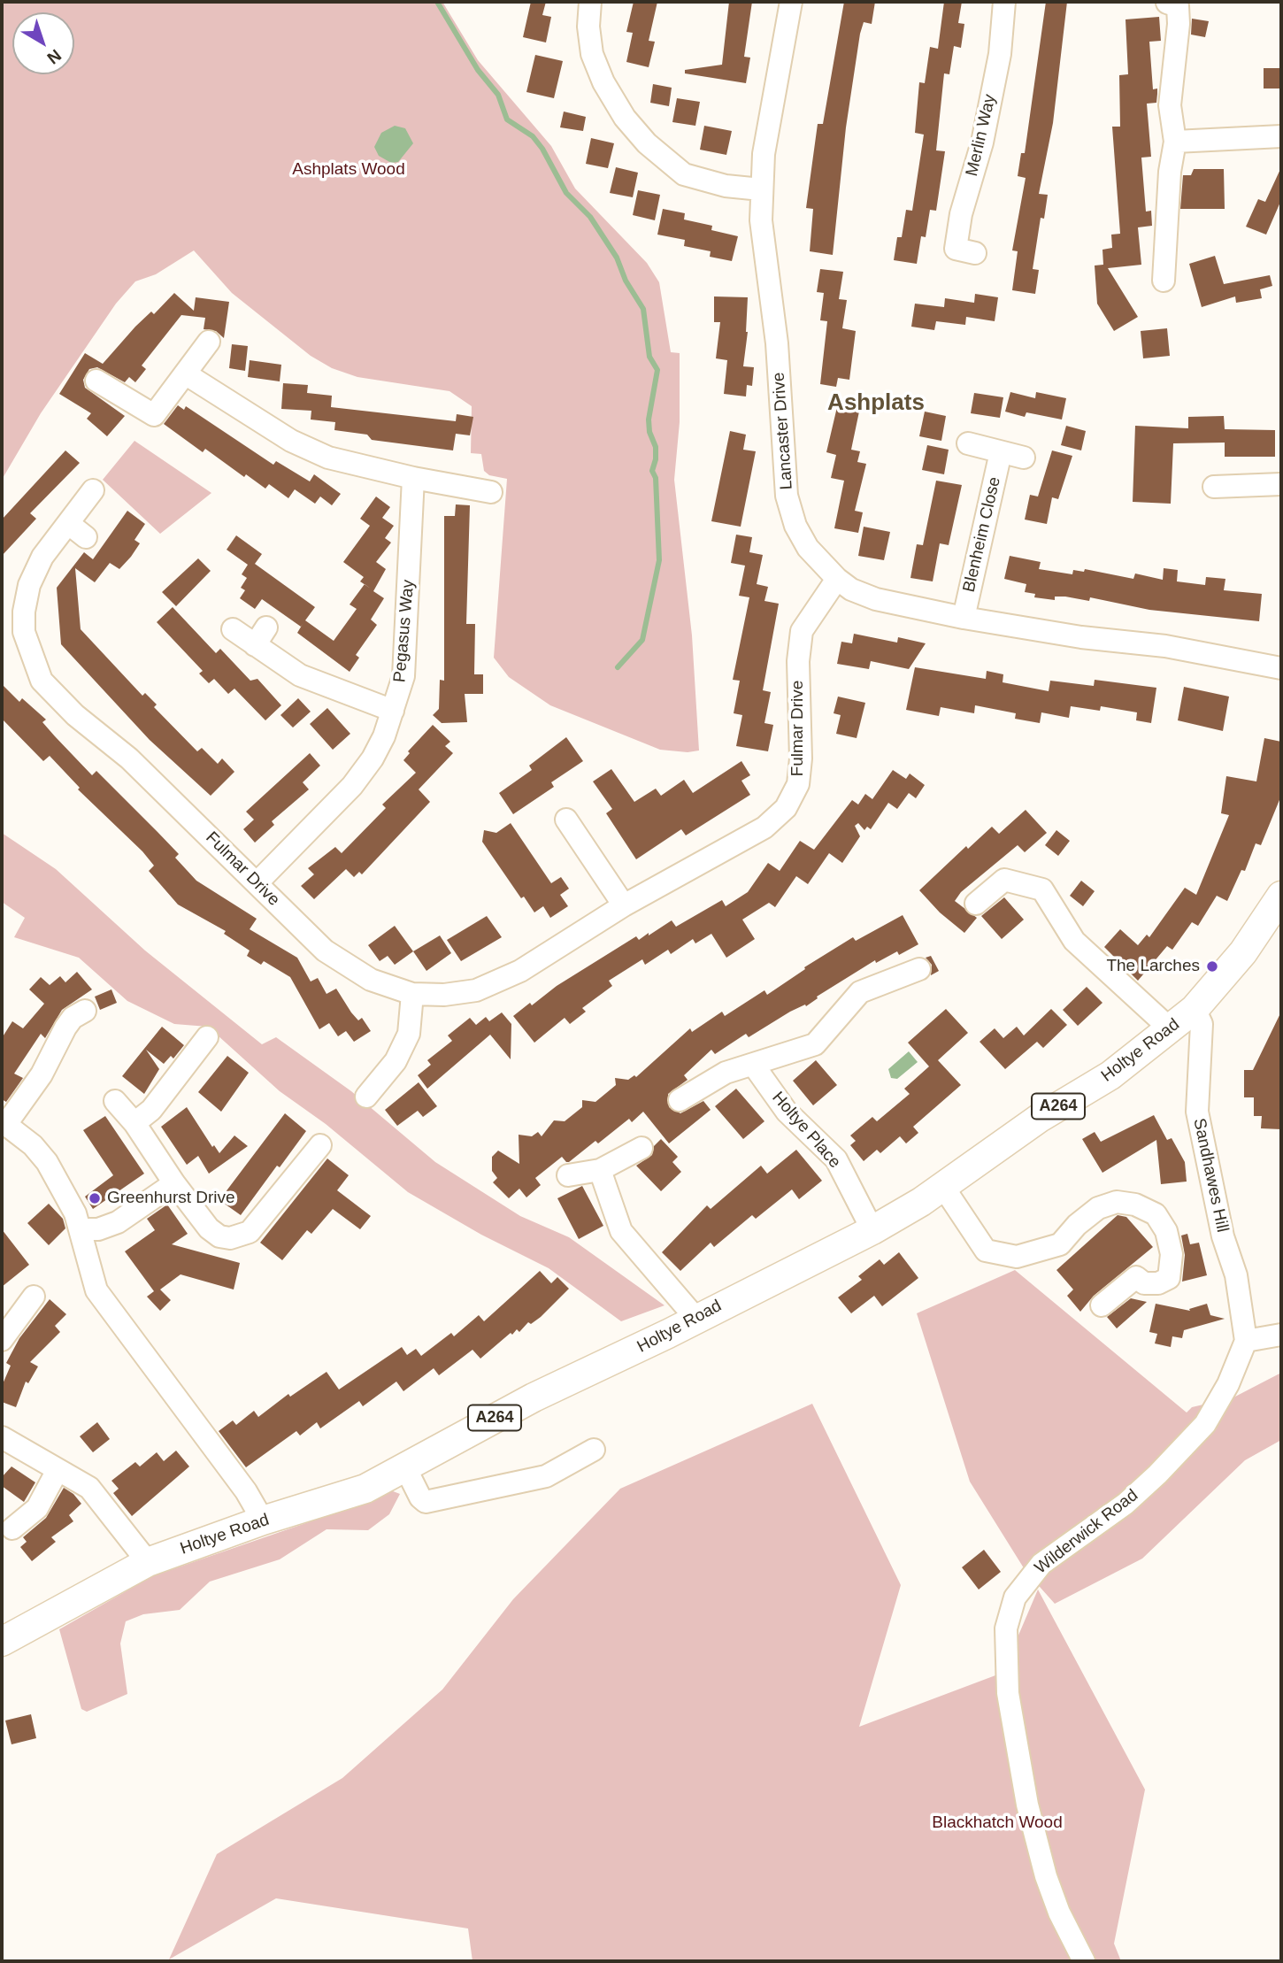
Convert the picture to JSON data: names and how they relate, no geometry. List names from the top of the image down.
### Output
{
  "streets": {
    "main road": ["Holtye Road", "A264"],
    "street": [
      "Merlin Way",
      "Lancaster Drive",
      "Blenheim Close",
      "Pegasus Way",
      "Fulmar Drive",
      "Holtye Place",
      "Sandhawes Hill",
      "Wilderwick Road"
    ]
  },
  "crossings": [
    ["Lancaster Drive", "Blenheim Close"],
    ["Lancaster Drive", "Fulmar Drive"],
    ["Pegasus Way", "Fulmar Drive"],
    ["Holtye Road", "Holtye Place"],
    ["Holtye Road", "Sandhawes Hill"],
    ["Sandhawes Hill", "Wilderwick Road"]
  ],
  "districts": ["Ashplats"],
  "parks": ["Ashplats Wood", "Blackhatch Wood"],
  "places": ["The Larches", "Greenhurst Drive"],
  "north": "bottom right"
}
